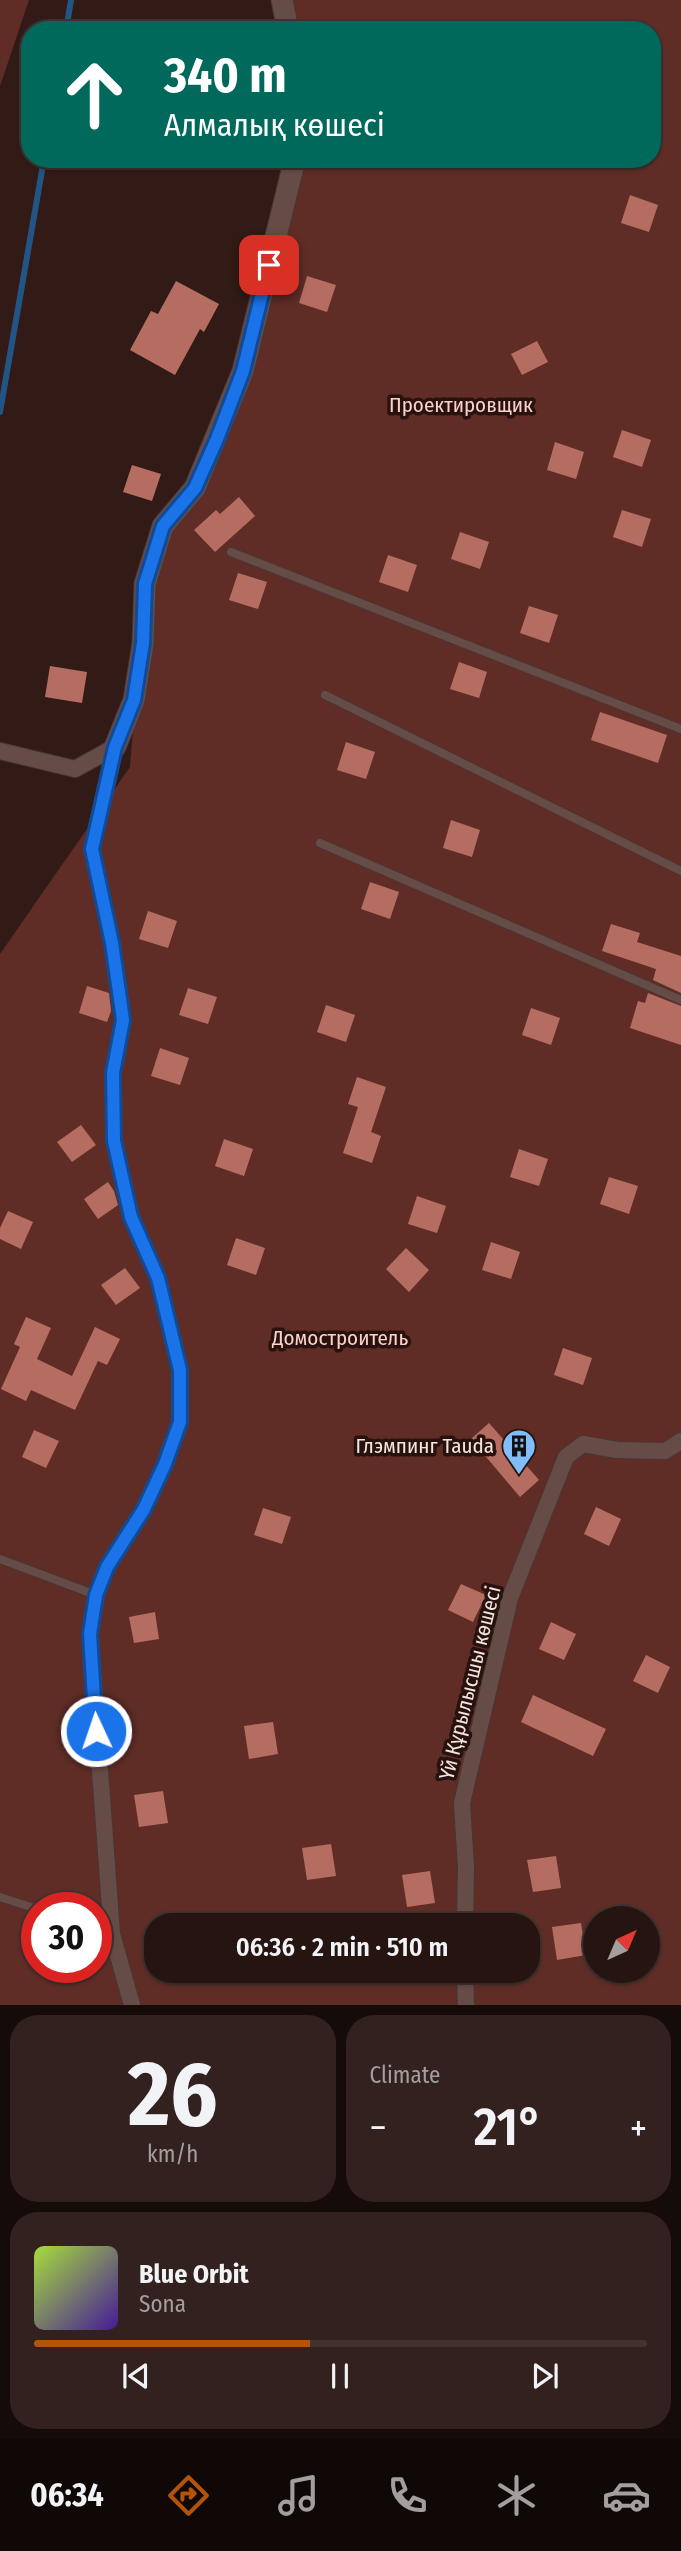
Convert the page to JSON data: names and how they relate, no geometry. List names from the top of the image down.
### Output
{
  "streets": {
    "street": ["Үй Құрылысшы көшесі"]
  },
  "parks": ["Проектировщик", "Домостроитель"],
  "places": {
    "building": ["Глэмпинг Tauda"]
  },
  "north": "top right",
  "page": {
    "turn": ["340 m", "Алмалық көшесі"],
    "limit": "30",
    "trip": "06:36 · 2 min · 510 m",
    "tile": [
      ["26", "km/h"],
      "Climate"
    ],
    "heat": ["−", "21°", "+"],
    "song": ["Blue Orbit", "Sona"],
    "tabs": "06:34"
  }
}
